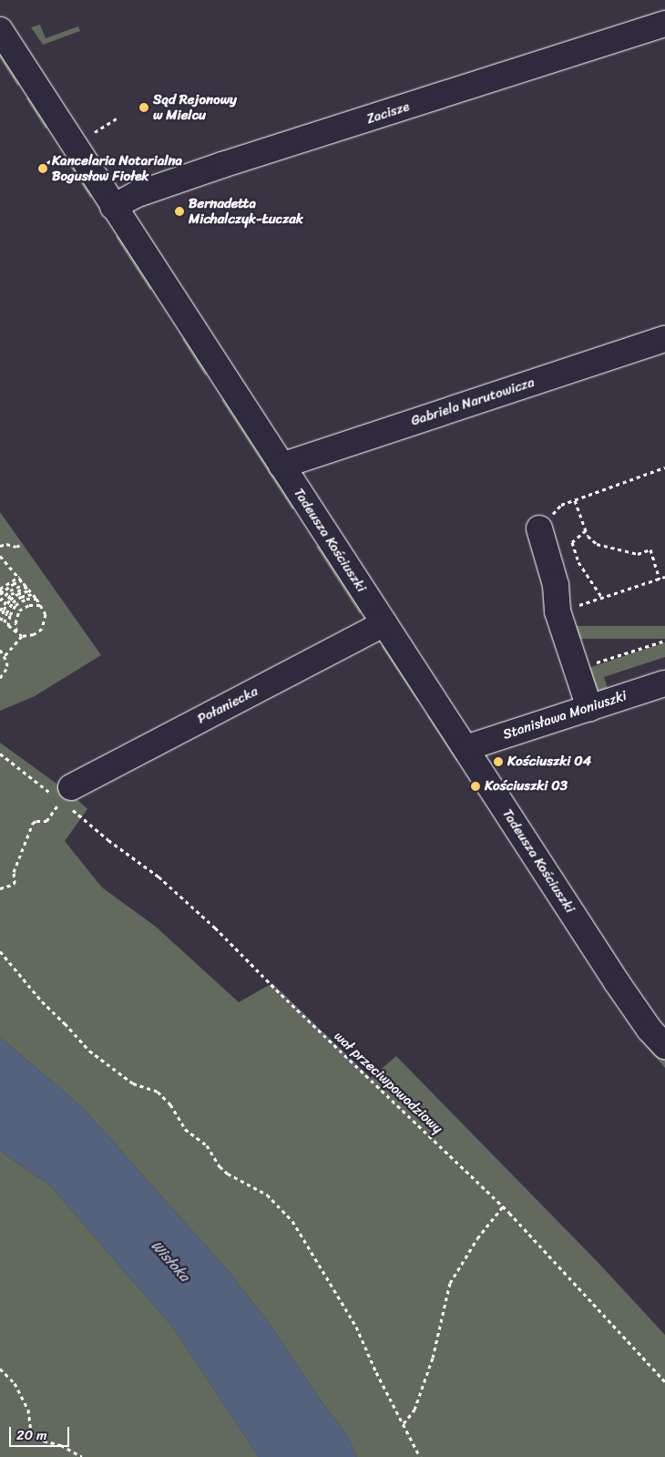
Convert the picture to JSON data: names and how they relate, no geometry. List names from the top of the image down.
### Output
{
  "streets": {
    "street": [
      "Zacisze",
      "Gabriela Narutowicza",
      "Tadeusza Kościuszki",
      "Połaniecka",
      "Stanisława Moniuszki"
    ],
    "path": ["wał przeciwpowodziowy"]
  },
  "crossings": [
    ["Zacisze", "Tadeusza Kościuszki"],
    ["Gabriela Narutowicza", "Tadeusza Kościuszki"],
    ["Tadeusza Kościuszki", "Połaniecka"],
    ["Tadeusza Kościuszki", "Stanisława Moniuszki"],
    ["Połaniecka", "wał przeciwpowodziowy"]
  ],
  "water": ["Wisłoka"],
  "places": [
    "Sąd Rejonowy w Mielcu",
    "Kancelaria Notarialna Bogusław Fiołek",
    "Bernadetta Michalczyk-Łuczak",
    "Kościuszki 04",
    "Kościuszki 03"
  ],
  "scale_bar": "20 m"
}
